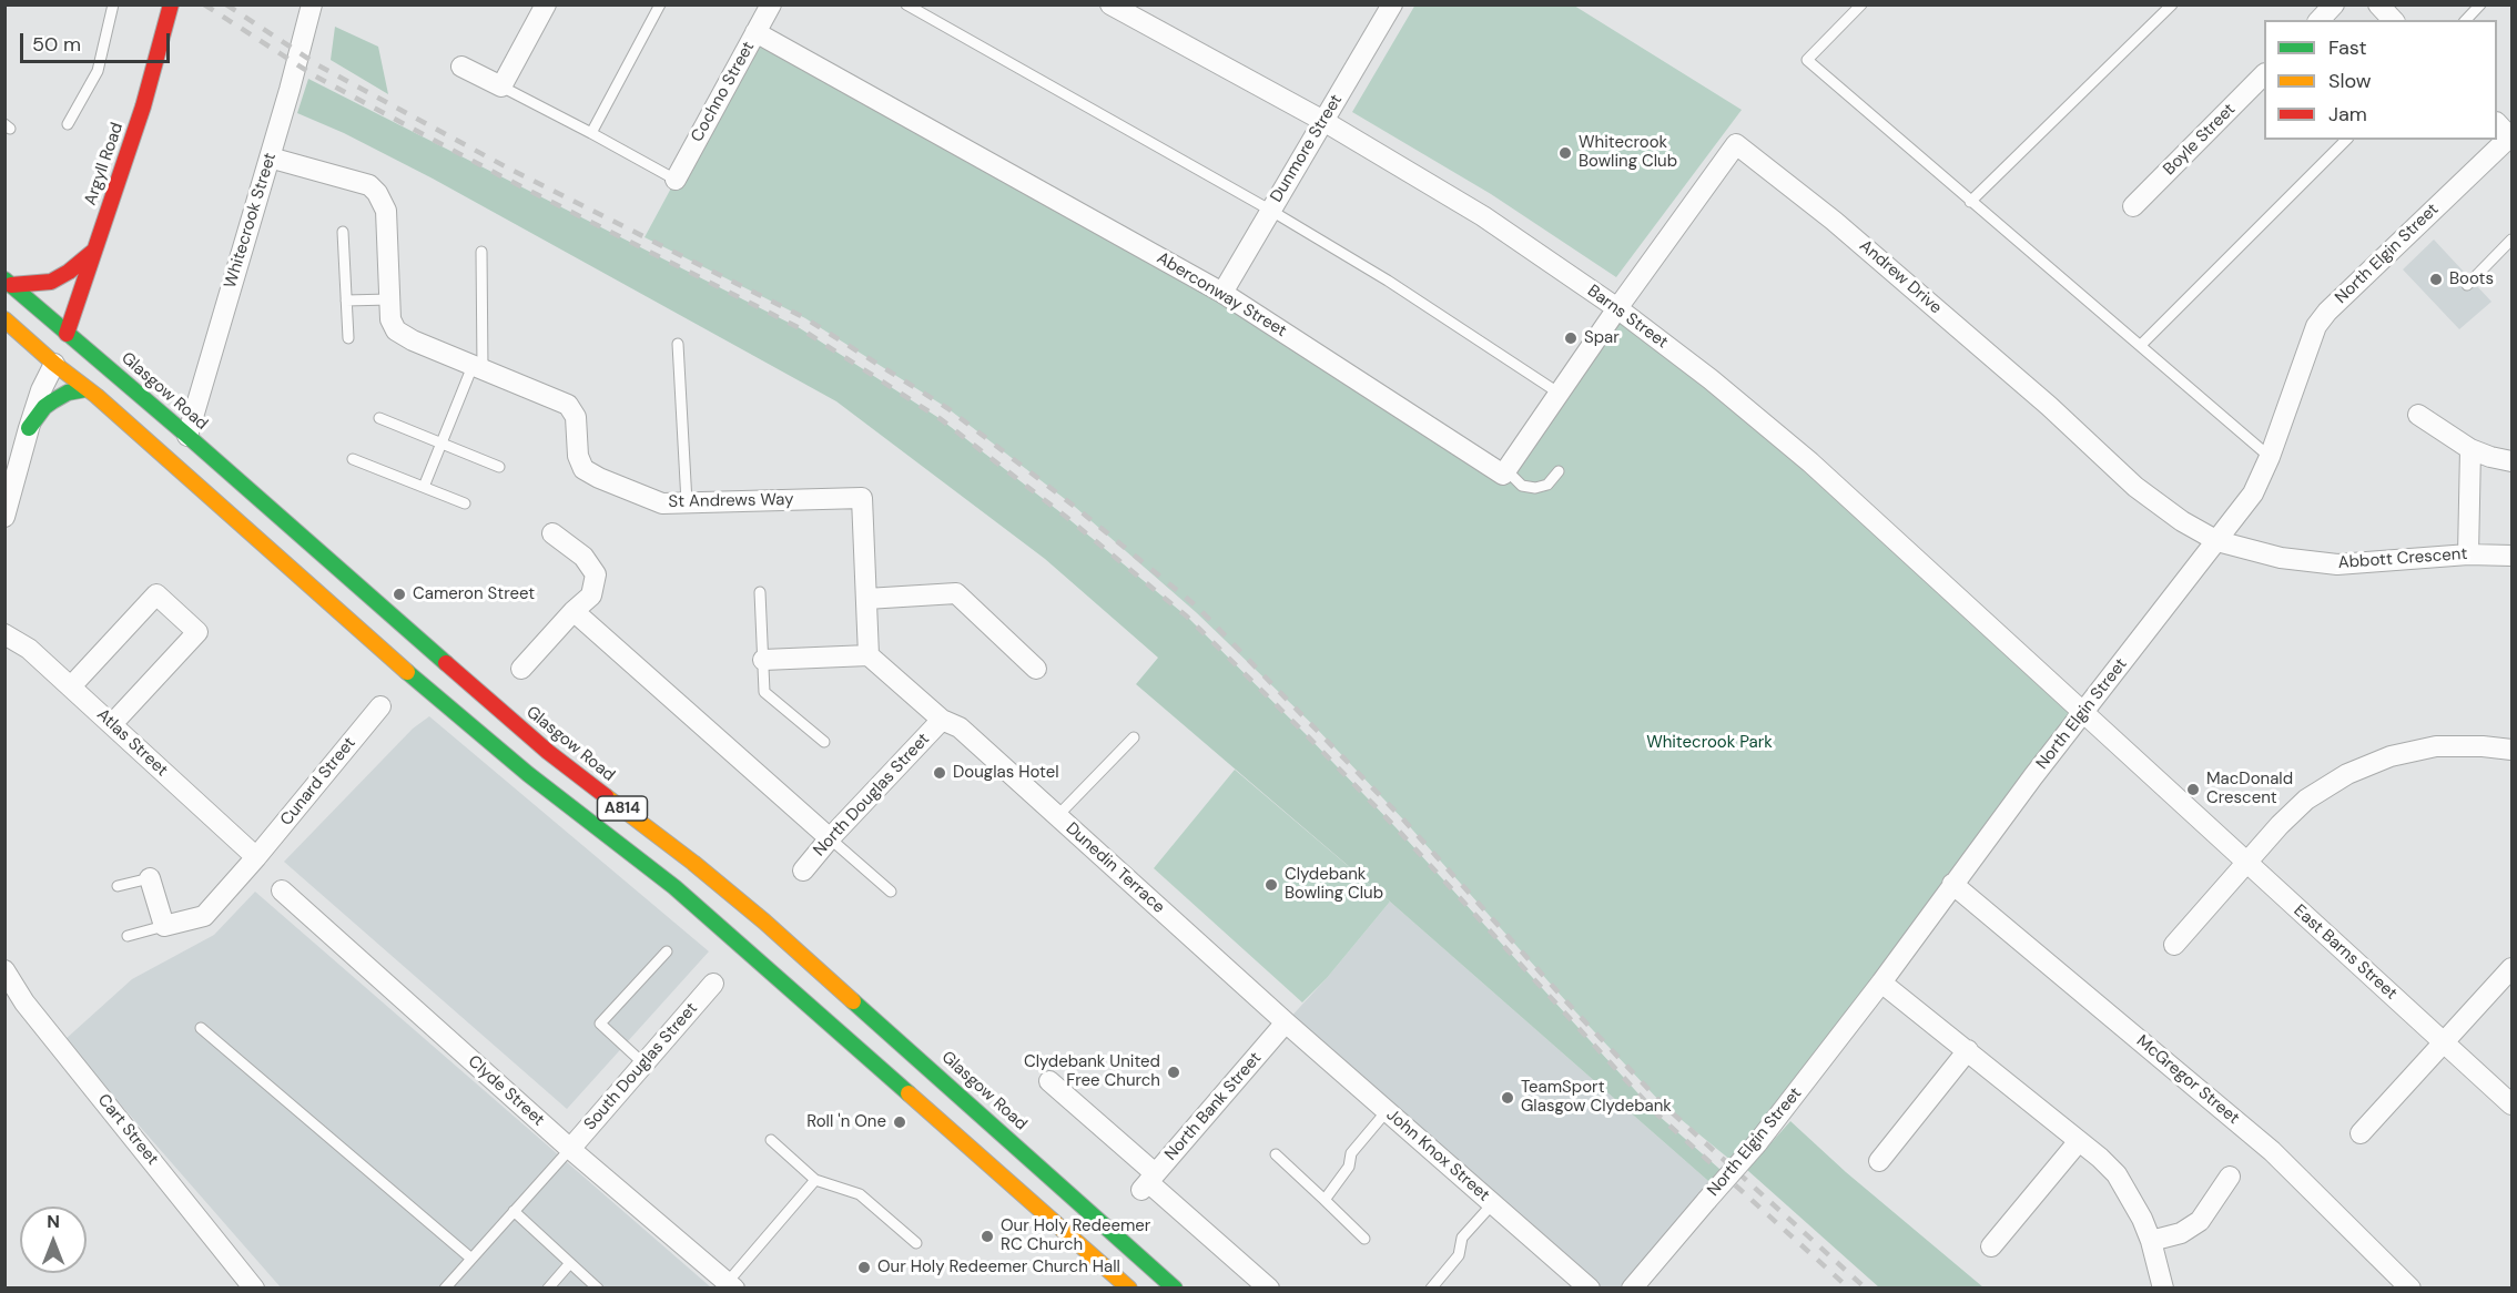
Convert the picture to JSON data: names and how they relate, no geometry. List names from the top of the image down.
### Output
{
  "streets": {
    "main road": ["Argyll Road", "Glasgow Road", "A814"],
    "street": [
      "Cochno Street",
      "Boyle Street",
      "Dunmore Street",
      "Whitecrook Street",
      "North Elgin Street",
      "Andrew Drive",
      "Aberconway Street",
      "Barns Street",
      "St Andrews Way",
      "Abbott Crescent",
      "Atlas Street",
      "Cunard Street",
      "North Douglas Street",
      "Dunedin Terrace",
      "East Barns Street",
      "South Douglas Street",
      "McGregor Street",
      "Clyde Street",
      "North Bank Street",
      "Cart Street",
      "John Knox Street"
    ]
  },
  "crossings": [
    ["Cochno Street", "Aberconway Street"],
    ["Dunmore Street", "Aberconway Street"],
    ["Dunmore Street", "Barns Street"],
    ["Argyll Road", "Glasgow Road"],
    ["Whitecrook Street", "Glasgow Road"],
    ["Whitecrook Street", "St Andrews Way"],
    ["North Elgin Street", "Andrew Drive"],
    ["North Elgin Street", "Barns Street"],
    ["North Elgin Street", "Abbott Crescent"],
    ["North Elgin Street", "East Barns Street"],
    ["North Elgin Street", "McGregor Street"],
    ["Andrew Drive", "Barns Street"],
    ["Andrew Drive", "Abbott Crescent"],
    ["Barns Street", "East Barns Street"],
    ["Atlas Street", "Cunard Street"],
    ["North Douglas Street", "Dunedin Terrace"],
    ["Dunedin Terrace", "North Bank Street"],
    ["Dunedin Terrace", "John Knox Street"],
    ["South Douglas Street", "Clyde Street"],
    ["North Bank Street", "John Knox Street"]
  ],
  "parks": ["Whitecrook Park"],
  "places": [
    "Whitecrook Bowling Club",
    "Boots",
    "Spar",
    "Cameron Street",
    "Douglas Hotel",
    "MacDonald Crescent",
    "Clydebank Bowling Club",
    "Clydebank United Free Church",
    "TeamSport Glasgow Clydebank",
    "Roll 'n One",
    "Our Holy Redeemer RC Church",
    "Our Holy Redeemer Church Hall"
  ],
  "legend": ["Fast", "Slow", "Jam"],
  "scale_bar": "50 m",
  "north": "top"
}
